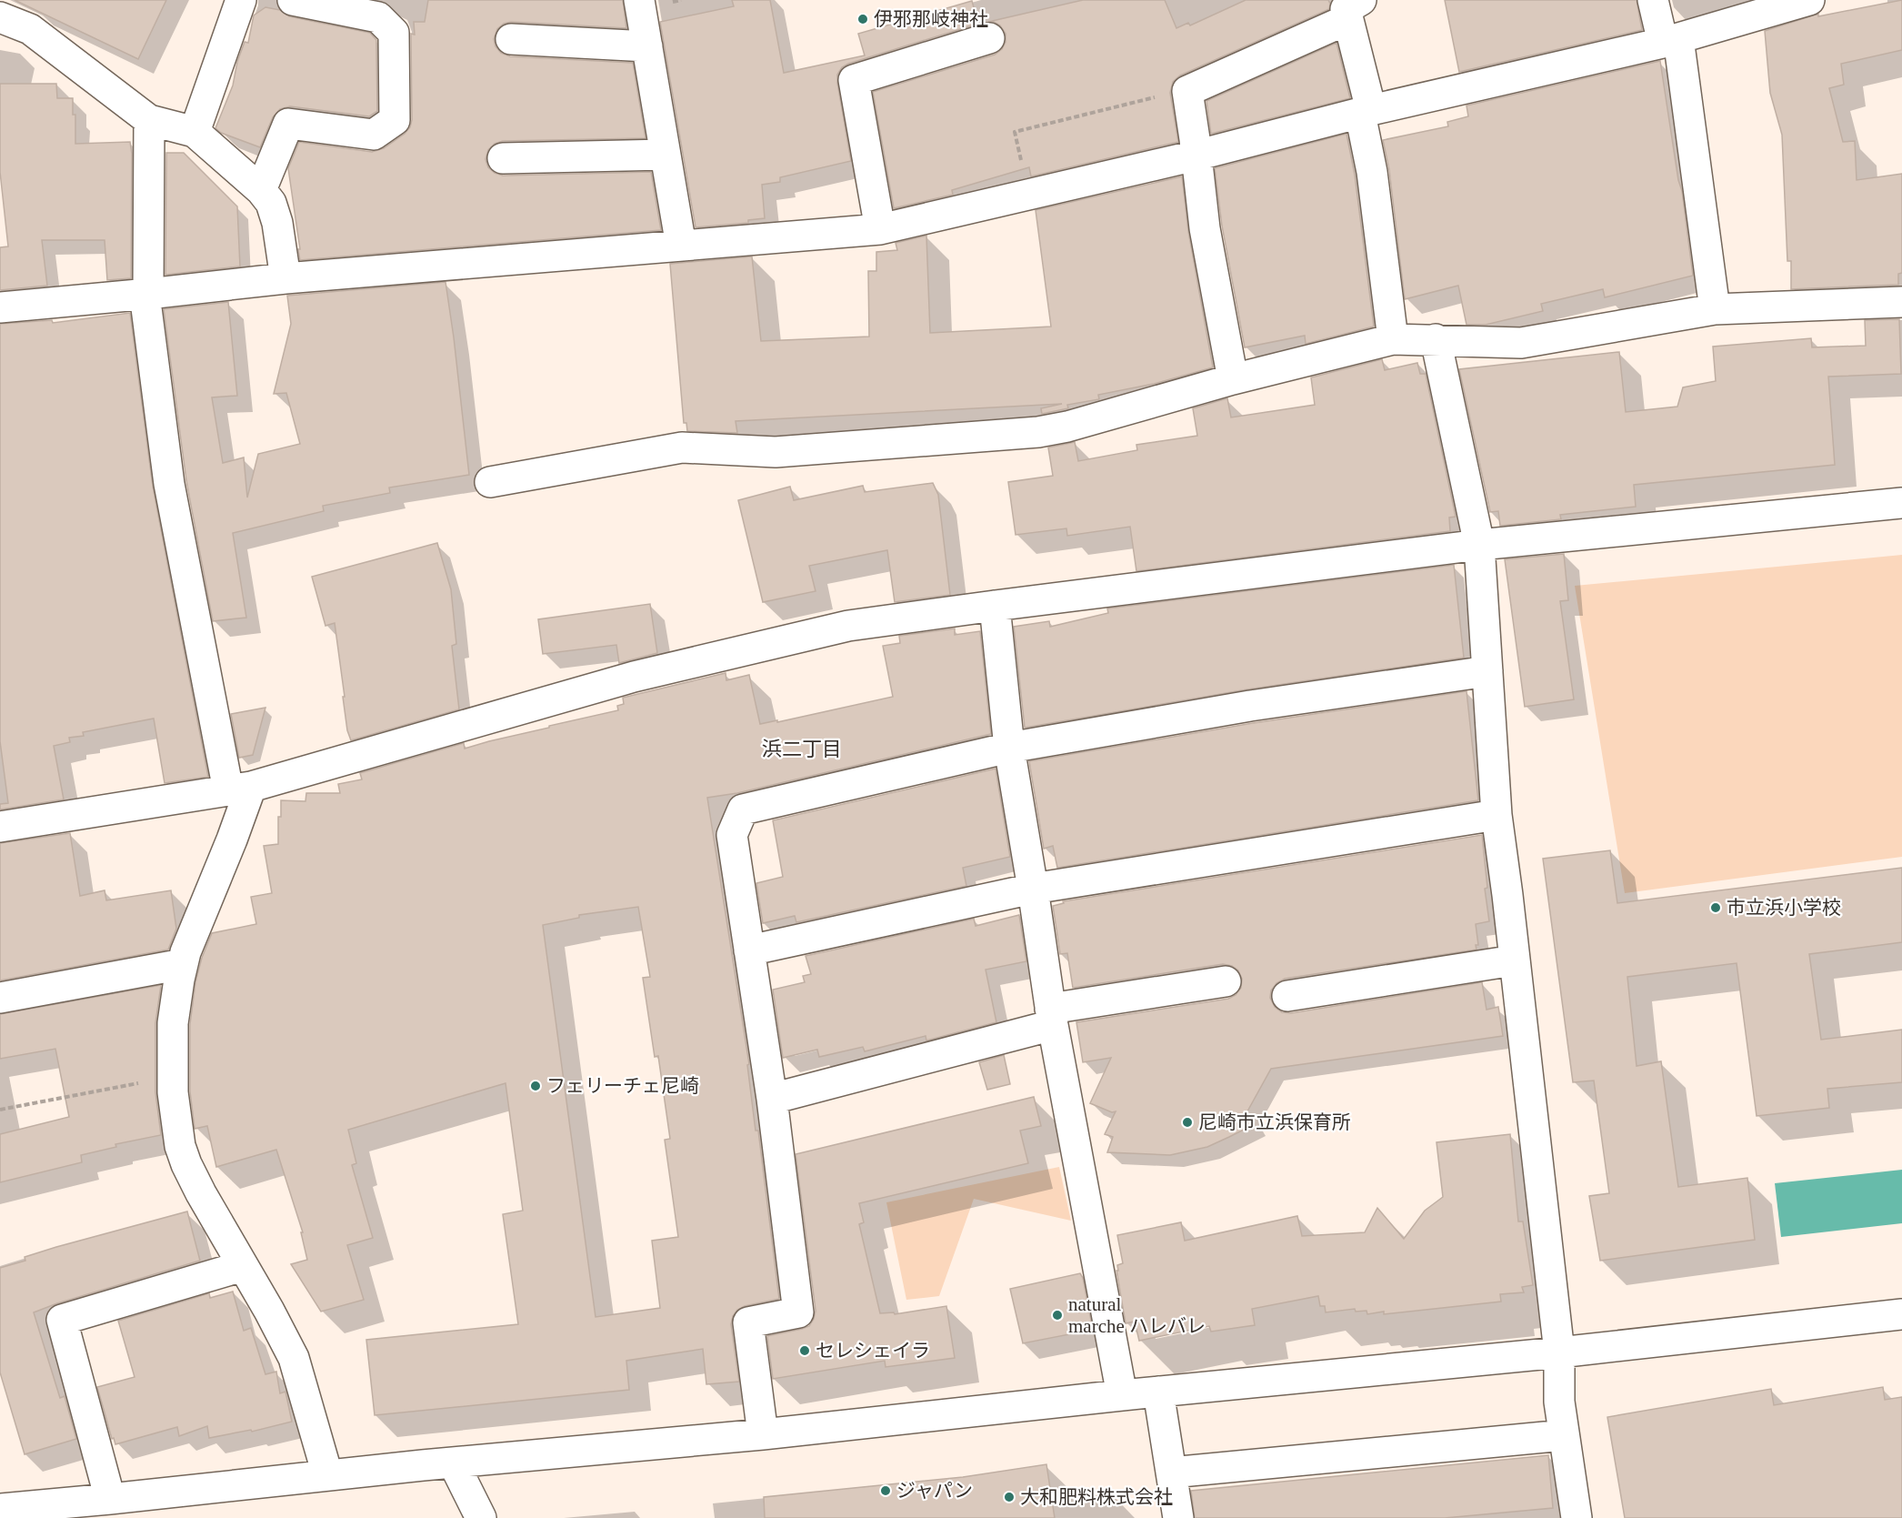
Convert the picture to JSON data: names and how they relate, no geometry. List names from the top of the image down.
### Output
{
  "districts": ["浜二丁目"],
  "places": [
    "伊邪那岐神社",
    "市立浜小学校",
    "フェリーチェ尼崎",
    "尼崎市立浜保育所",
    "natural marche ハレバレ",
    "セレシェイラ",
    "ジャパン",
    "大和肥料株式会社"
  ]
}
